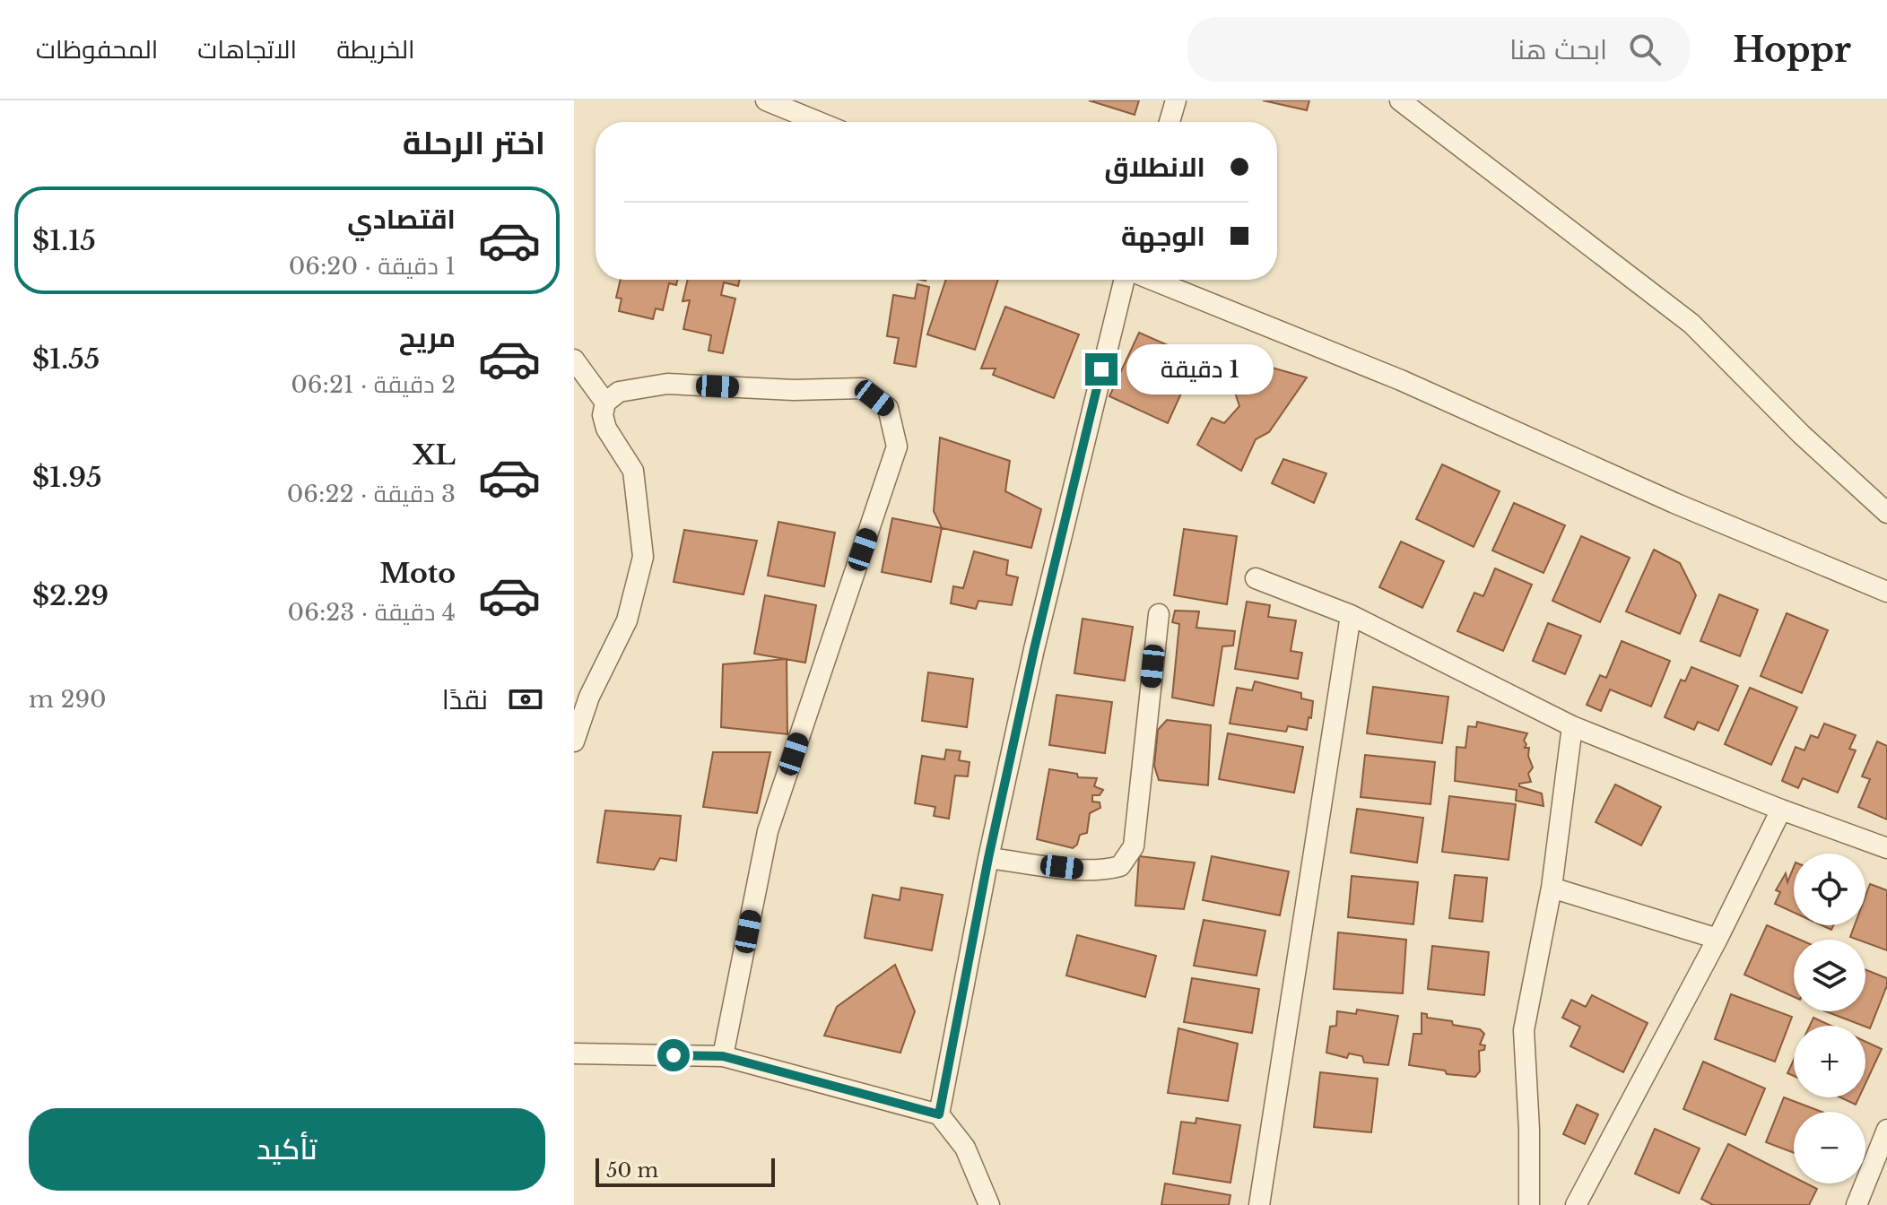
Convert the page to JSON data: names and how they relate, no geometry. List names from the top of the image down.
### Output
{
  "scale_bar": "50 m",
  "page": {
    "header": "Hoppr",
    "search": "ابحث هنا",
    "nav": ["الخريطة", "الاتجاهات", "المحفوظات"],
    "heading": "اختر الرحلة",
    "banner": ["الانطلاق", "الوجهة"],
    "list": [
      {
        "name": "اقتصادي",
        "note": "1 دقيقة · 06:20",
        "value": "$1.15"
      },
      {
        "name": "مريح",
        "note": "2 دقيقة · 06:21",
        "value": "$1.55"
      },
      {
        "name": "XL",
        "note": "3 دقيقة · 06:22",
        "value": "$1.95"
      },
      {
        "name": "Moto",
        "note": "4 دقيقة · 06:23",
        "value": "$2.29"
      }
    ],
    "bubble": "1 دقيقة",
    "pay": ["نقدًا", "290 m"],
    "map_buttons": ["+", "−"],
    "buttons": "تأكيد",
    "scale": "50 m"
  }
}
